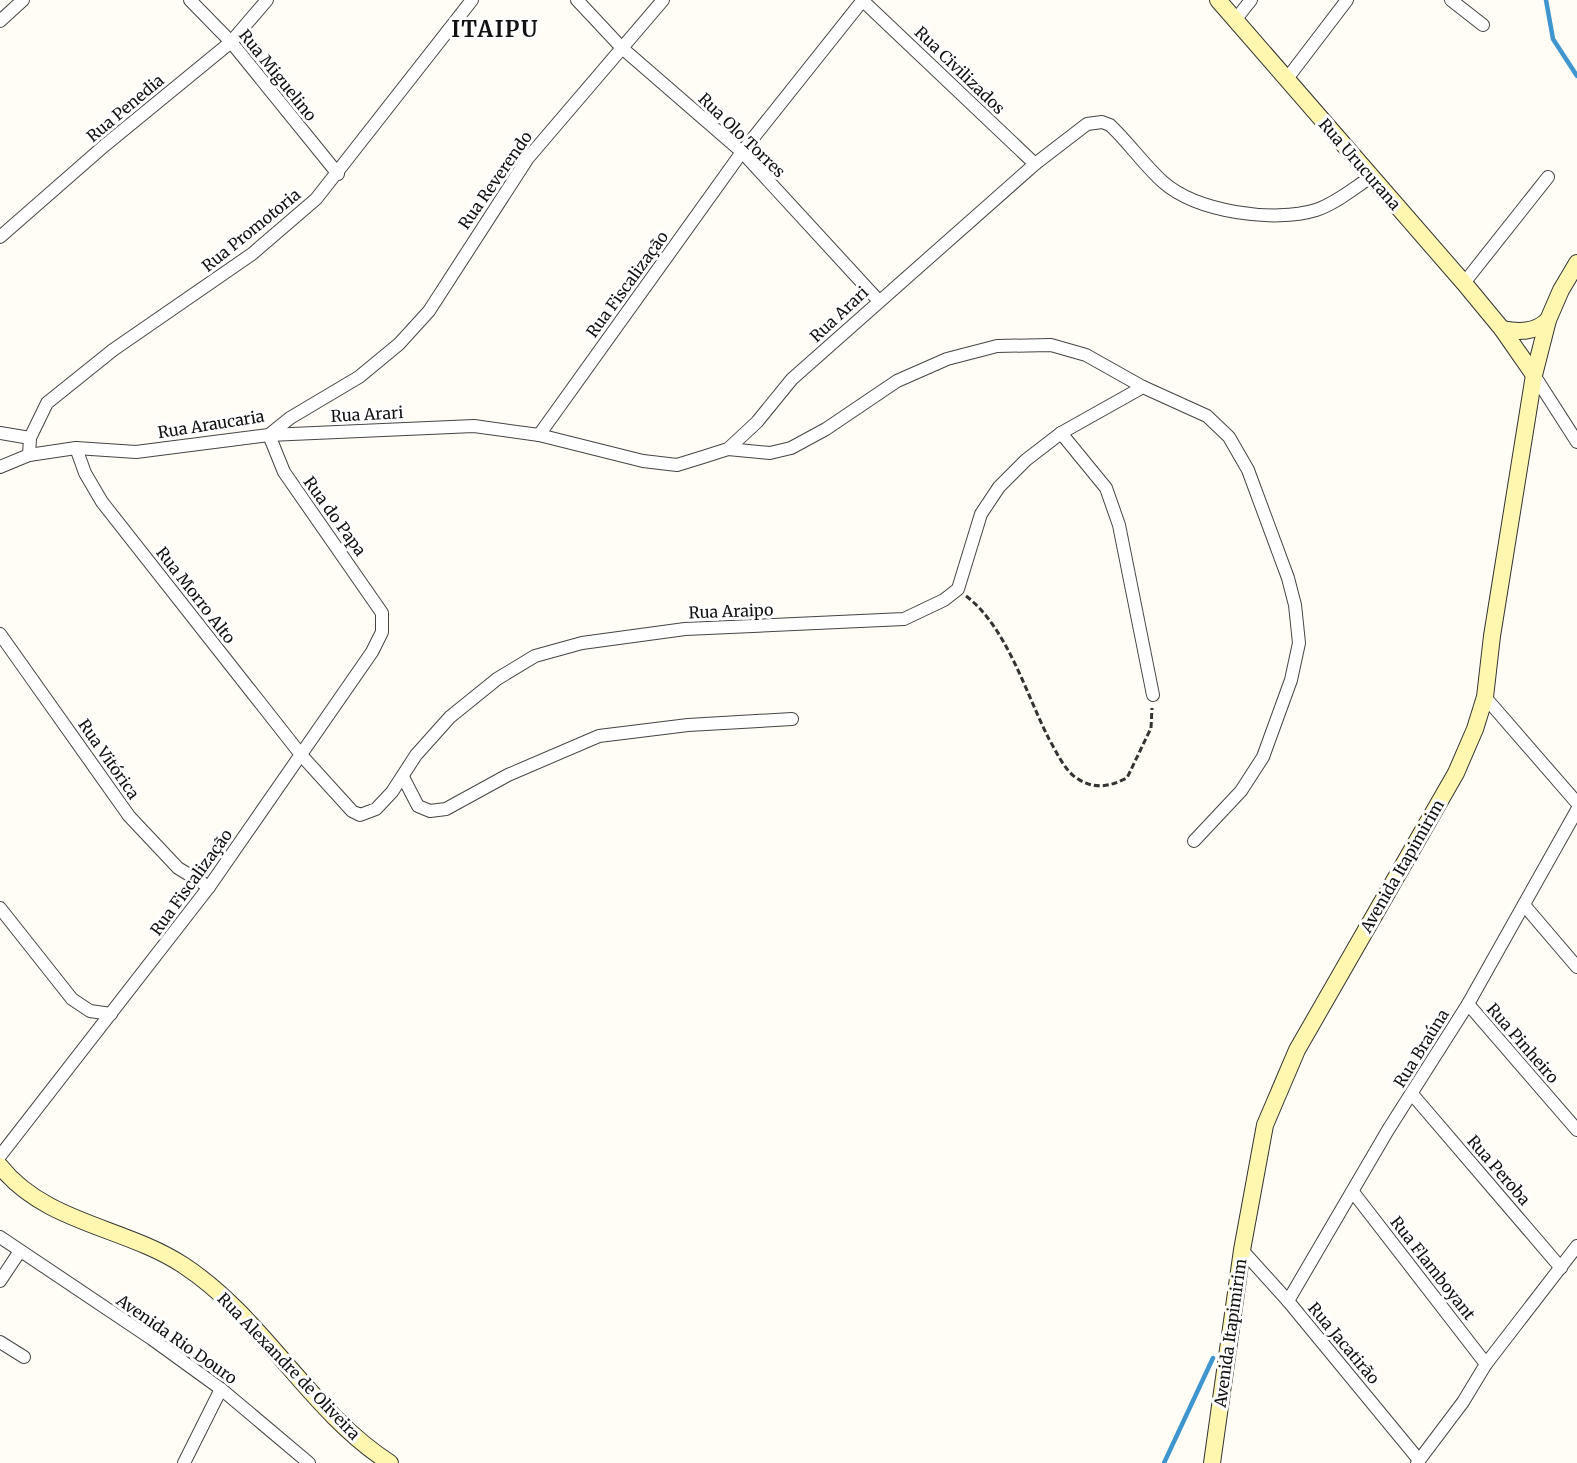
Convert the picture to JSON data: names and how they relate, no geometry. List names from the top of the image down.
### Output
{
  "streets": {
    "main road": ["Rua Urucurana", "Avenida Itapimirim", "Rua Alexandre de Oliveira"],
    "street": [
      "Rua Civilizados",
      "Rua Miguelino",
      "Rua Penedia",
      "Rua Olo Torres",
      "Rua Reverendo",
      "Rua Promotoria",
      "Rua Fiscalização",
      "Rua Arari",
      "Rua Araucaria",
      "Rua do Papa",
      "Rua Morro Alto",
      "Rua Araipo",
      "Rua Vitórica",
      "Rua Pinheiro",
      "Rua Braúna",
      "Rua Peroba",
      "Rua Flamboyant",
      "Avenida Rio Douro",
      "Rua Jacatirão"
    ]
  },
  "crossings": [
    ["Rua Civilizados", "Rua Arari"],
    ["Rua Miguelino", "Rua Penedia"],
    ["Rua Miguelino", "Rua Promotoria"],
    ["Rua Olo Torres", "Rua Reverendo"],
    ["Rua Olo Torres", "Rua Fiscalização"],
    ["Rua Olo Torres", "Rua Arari"],
    ["Rua Urucurana", "Rua Arari"],
    ["Rua Urucurana", "Avenida Itapimirim"],
    ["Rua Reverendo", "Rua Araucaria"],
    ["Rua Promotoria", "Rua Araucaria"],
    ["Rua Fiscalização", "Rua Arari"],
    ["Rua Fiscalização", "Rua do Papa"],
    ["Rua Fiscalização", "Rua Morro Alto"],
    ["Rua Fiscalização", "Rua Araipo"],
    ["Rua Fiscalização", "Rua Vitórica"],
    ["Rua Arari", "Rua Araucaria"],
    ["Rua Arari", "Rua do Papa"],
    ["Rua Araucaria", "Rua do Papa"],
    ["Rua Araucaria", "Rua Morro Alto"],
    ["Rua Morro Alto", "Rua Araipo"],
    ["Avenida Itapimirim", "Rua Jacatirão"],
    ["Rua Pinheiro", "Rua Braúna"],
    ["Rua Braúna", "Rua Peroba"],
    ["Rua Braúna", "Rua Flamboyant"],
    ["Rua Braúna", "Rua Jacatirão"]
  ],
  "districts": ["ITAIPU"]
}
